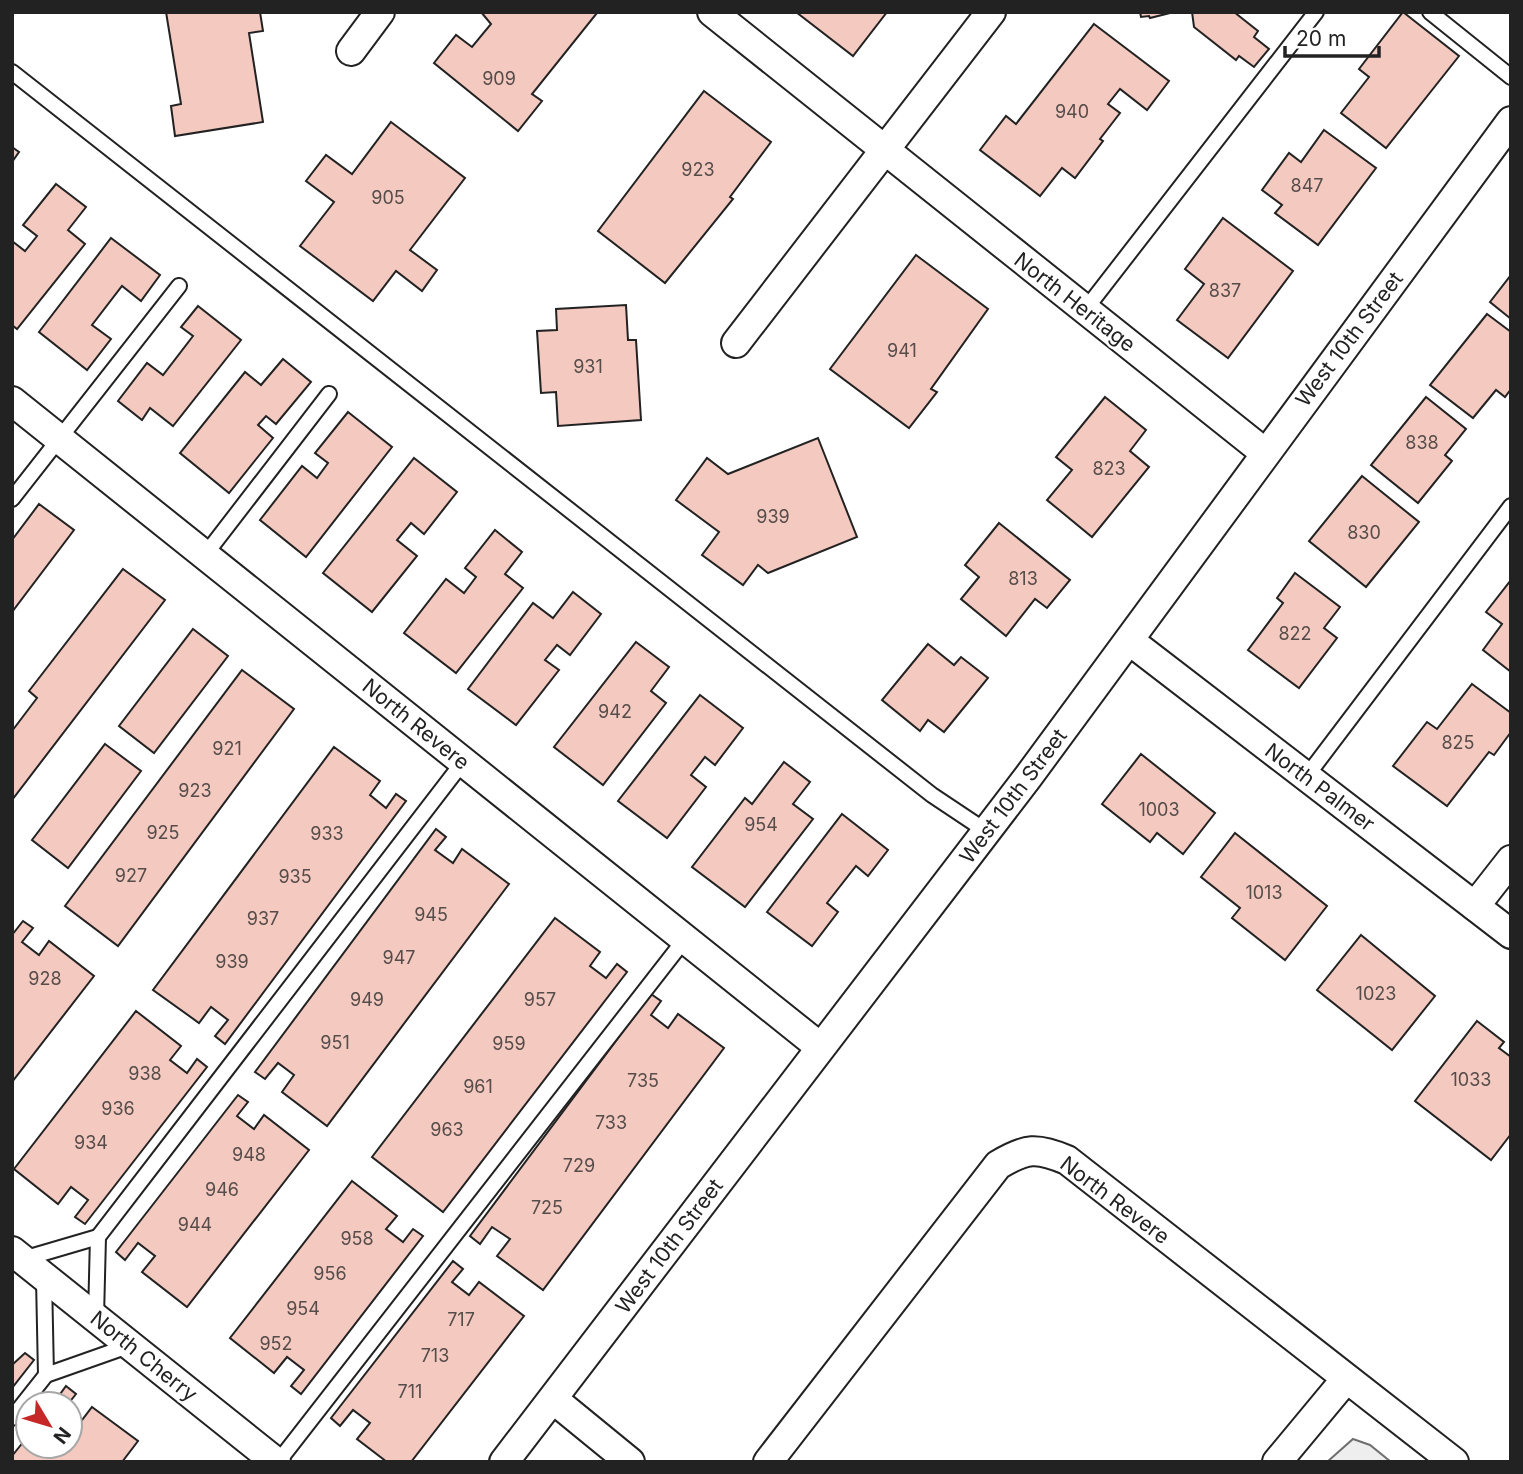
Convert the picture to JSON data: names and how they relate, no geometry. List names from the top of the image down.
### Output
{
  "streets": {
    "street": [
      "North Heritage",
      "West 10th Street",
      "North Revere",
      "North Palmer",
      "North Cherry"
    ]
  },
  "crossings": [
    ["North Heritage", "West 10th Street"],
    ["West 10th Street", "North Revere"],
    ["West 10th Street", "North Palmer"]
  ],
  "house_numbers": [
    "909",
    "940",
    "923",
    "847",
    "905",
    "837",
    "941",
    "931",
    "838",
    "823",
    "939",
    "830",
    "813",
    "822",
    "942",
    "825",
    "921",
    "923",
    "1003",
    "954",
    "925",
    "933",
    "927",
    "935",
    "1013",
    "945",
    "937",
    "947",
    "939",
    "928",
    "1023",
    "949",
    "957",
    "951",
    "959",
    "938",
    "1033",
    "735",
    "961",
    "936",
    "733",
    "963",
    "934",
    "948",
    "729",
    "946",
    "725",
    "944",
    "958",
    "956",
    "954",
    "717",
    "952",
    "713",
    "711"
  ],
  "scale_bar": "20 m",
  "north": "bottom right"
}
